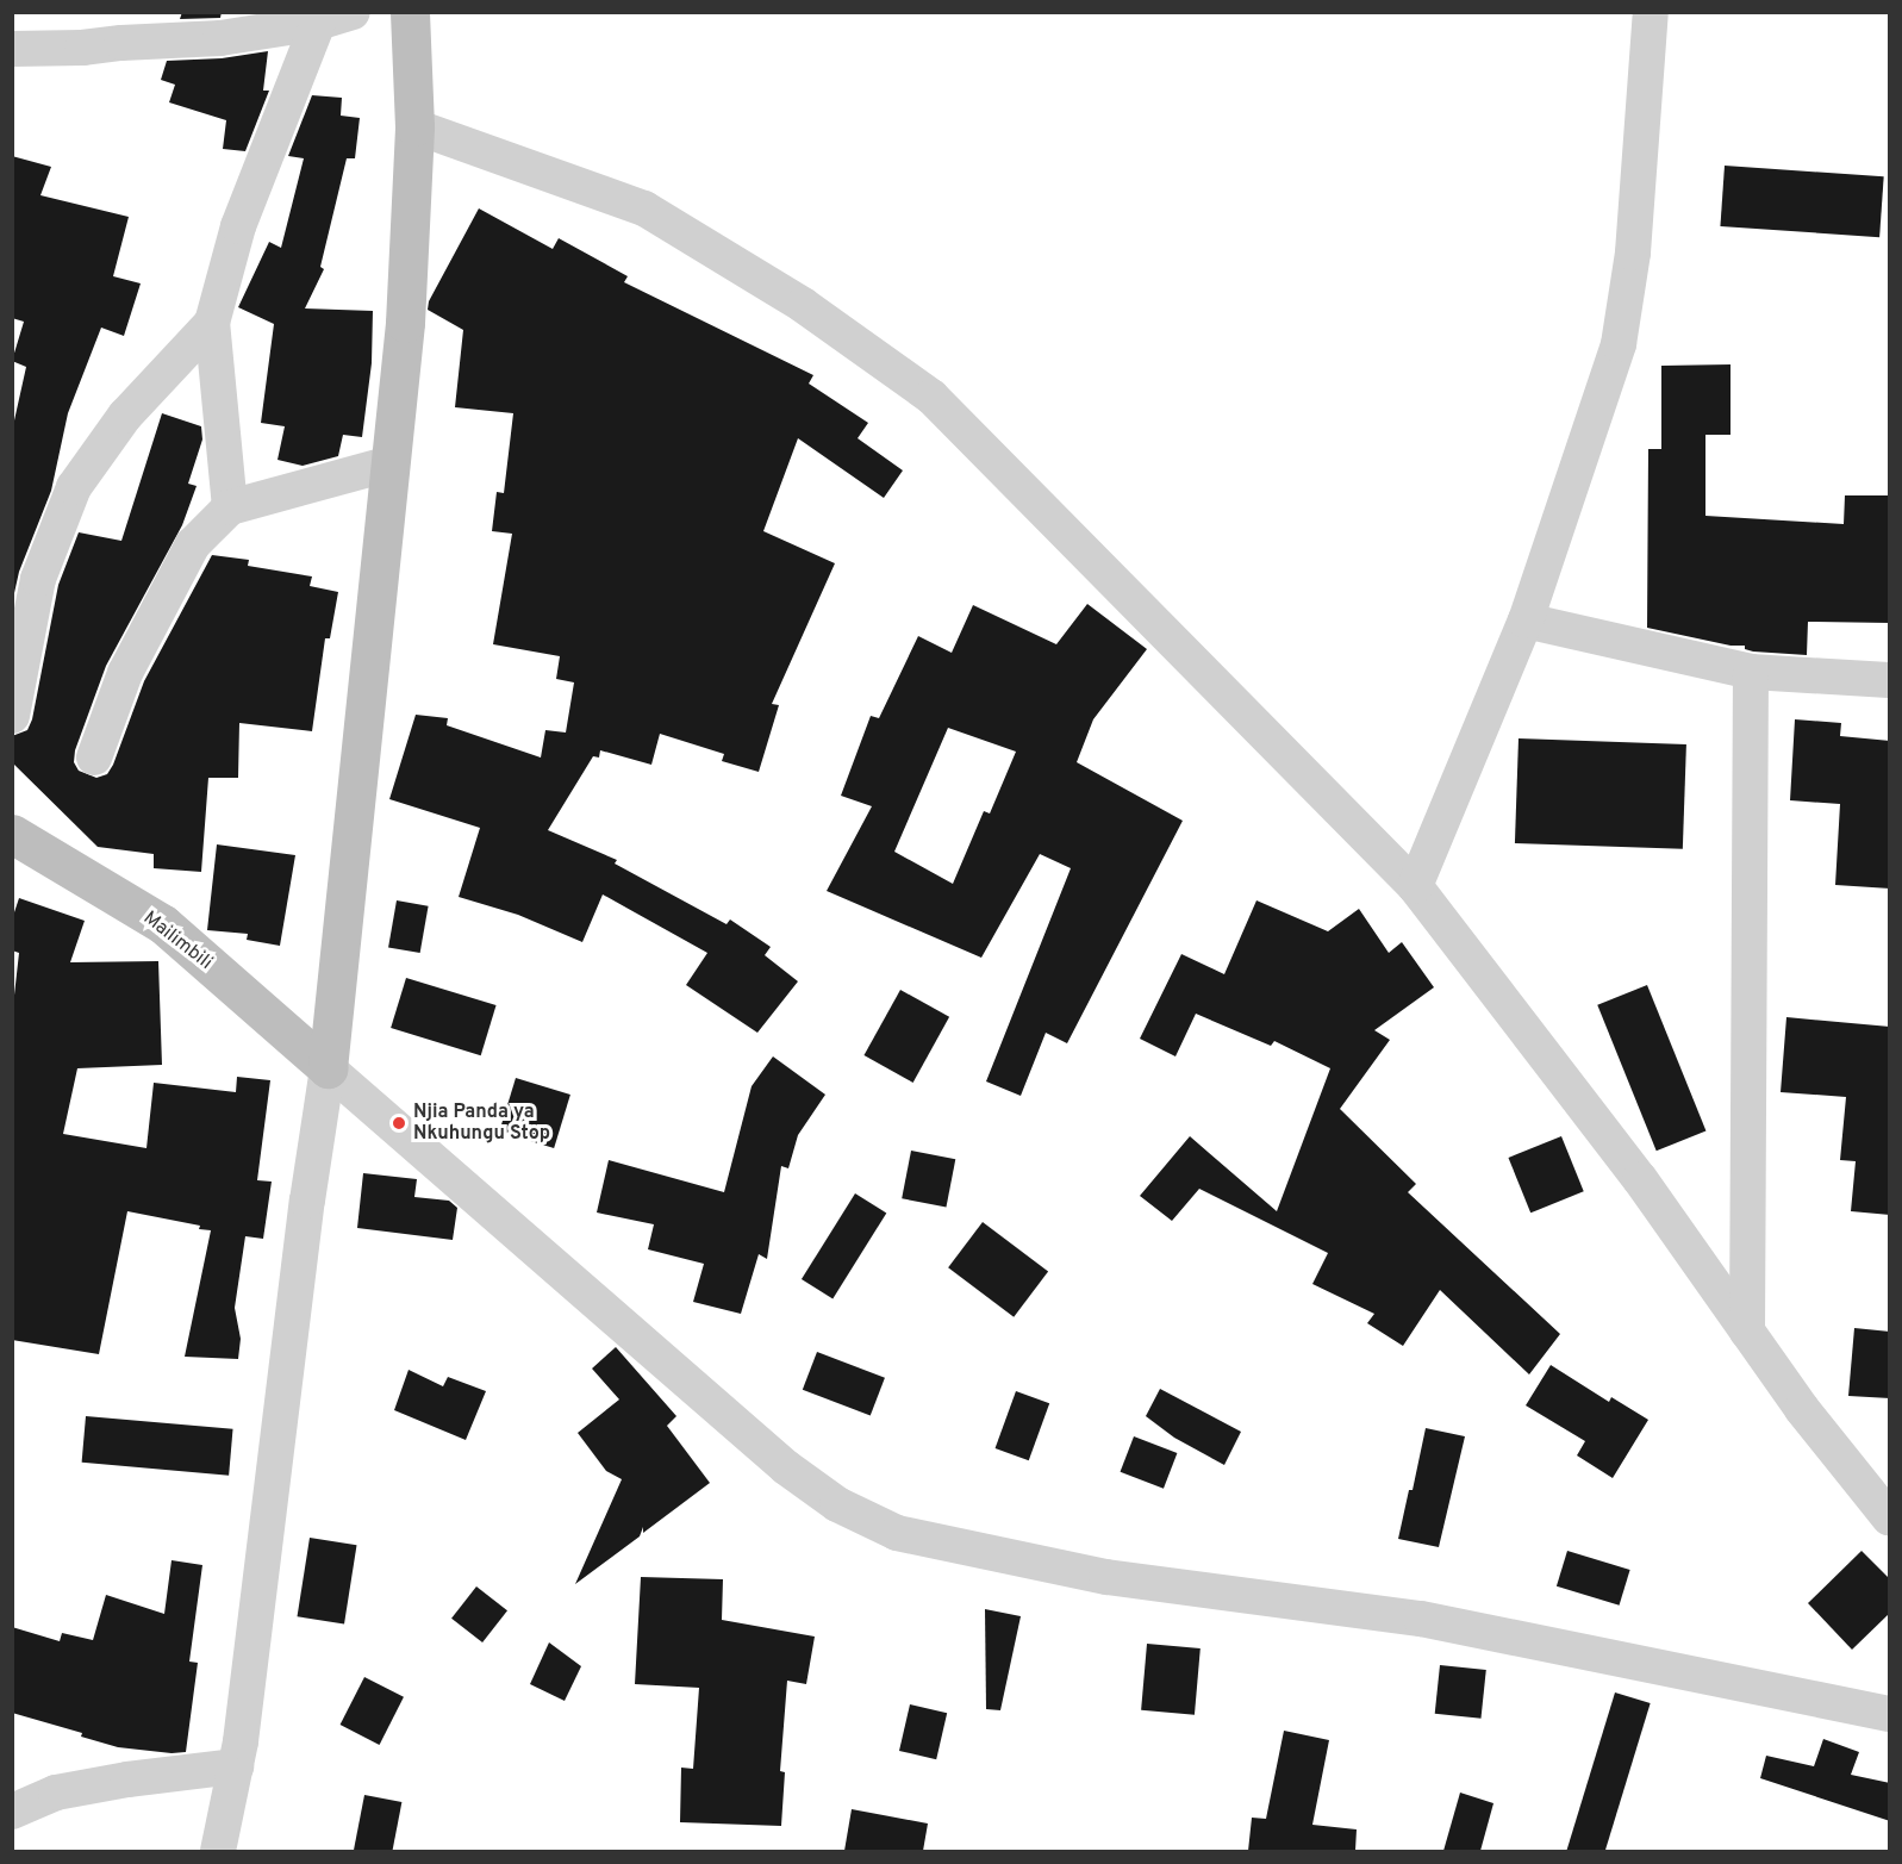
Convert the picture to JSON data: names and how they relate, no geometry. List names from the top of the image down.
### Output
{
  "streets": {
    "street": ["Mailimbili"]
  },
  "places": ["Njia Panda ya Nkuhungu Stop"]
}
